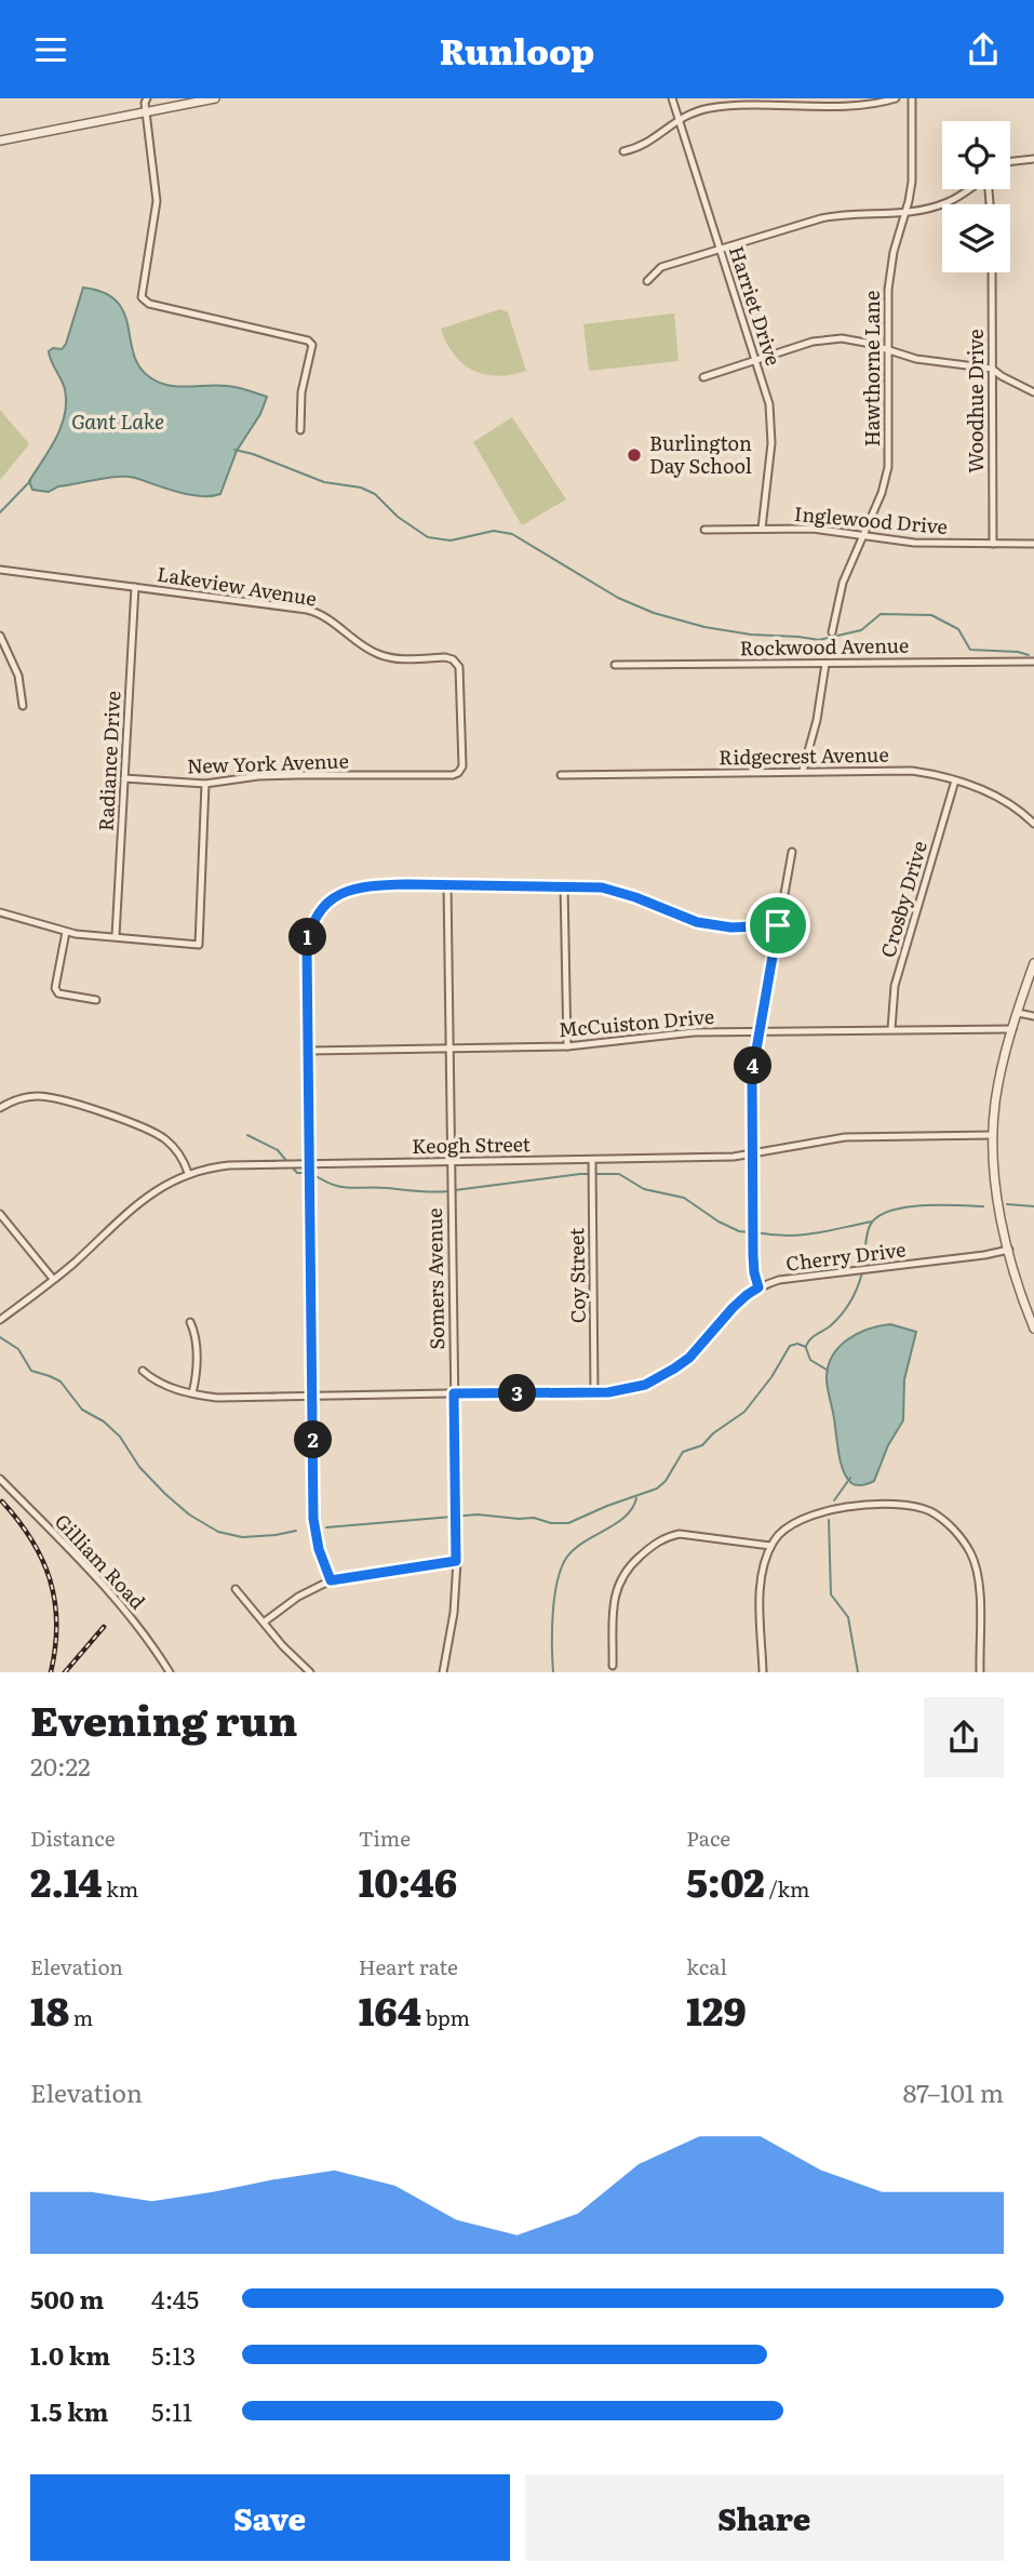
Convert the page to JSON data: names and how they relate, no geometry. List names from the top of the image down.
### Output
{
  "streets": {
    "street": [
      "Harriet Drive",
      "Hawthorne Lane",
      "Woodhue Drive",
      "Inglewood Drive",
      "Lakeview Avenue",
      "Rockwood Avenue",
      "Ridgecrest Avenue",
      "Radiance Drive",
      "New York Avenue",
      "Crosby Drive",
      "McCuiston Drive",
      "Keogh Street",
      "Cherry Drive",
      "Coy Street",
      "Somers Avenue",
      "Gilliam Road"
    ]
  },
  "crossings": [
    ["Harriet Drive", "Inglewood Drive"],
    ["Hawthorne Lane", "Inglewood Drive"],
    ["Woodhue Drive", "Inglewood Drive"],
    ["Lakeview Avenue", "Radiance Drive"],
    ["Lakeview Avenue", "New York Avenue"],
    ["Ridgecrest Avenue", "Crosby Drive"],
    ["Radiance Drive", "New York Avenue"],
    ["Crosby Drive", "McCuiston Drive"],
    ["McCuiston Drive", "Somers Avenue"],
    ["Keogh Street", "Coy Street"],
    ["Keogh Street", "Somers Avenue"],
    ["Cherry Drive", "Coy Street"],
    ["Cherry Drive", "Somers Avenue"]
  ],
  "water": ["Gant Lake"],
  "places": ["Burlington Day School"],
  "page": {
    "header": "Runloop",
    "pins": [
      "1",
      "4",
      "3",
      "2"
    ],
    "heading": ["Evening run", "20:22"],
    "stats": [
      ["Distance", "2.14 km"],
      ["Time", "10:46"],
      ["Pace", "5:02 /km"],
      ["Elevation", "18 m"],
      ["Heart rate", "164 bpm"],
      ["kcal", "129"]
    ],
    "chart": ["Elevation", "87–101 m"],
    "list": [
      {
        "name": "500 m",
        "note": "4:45"
      },
      {
        "name": "1.0 km",
        "note": "5:13"
      },
      {
        "name": "1.5 km",
        "note": "5:11"
      }
    ],
    "buttons": ["Save", "Share"]
  }
}
